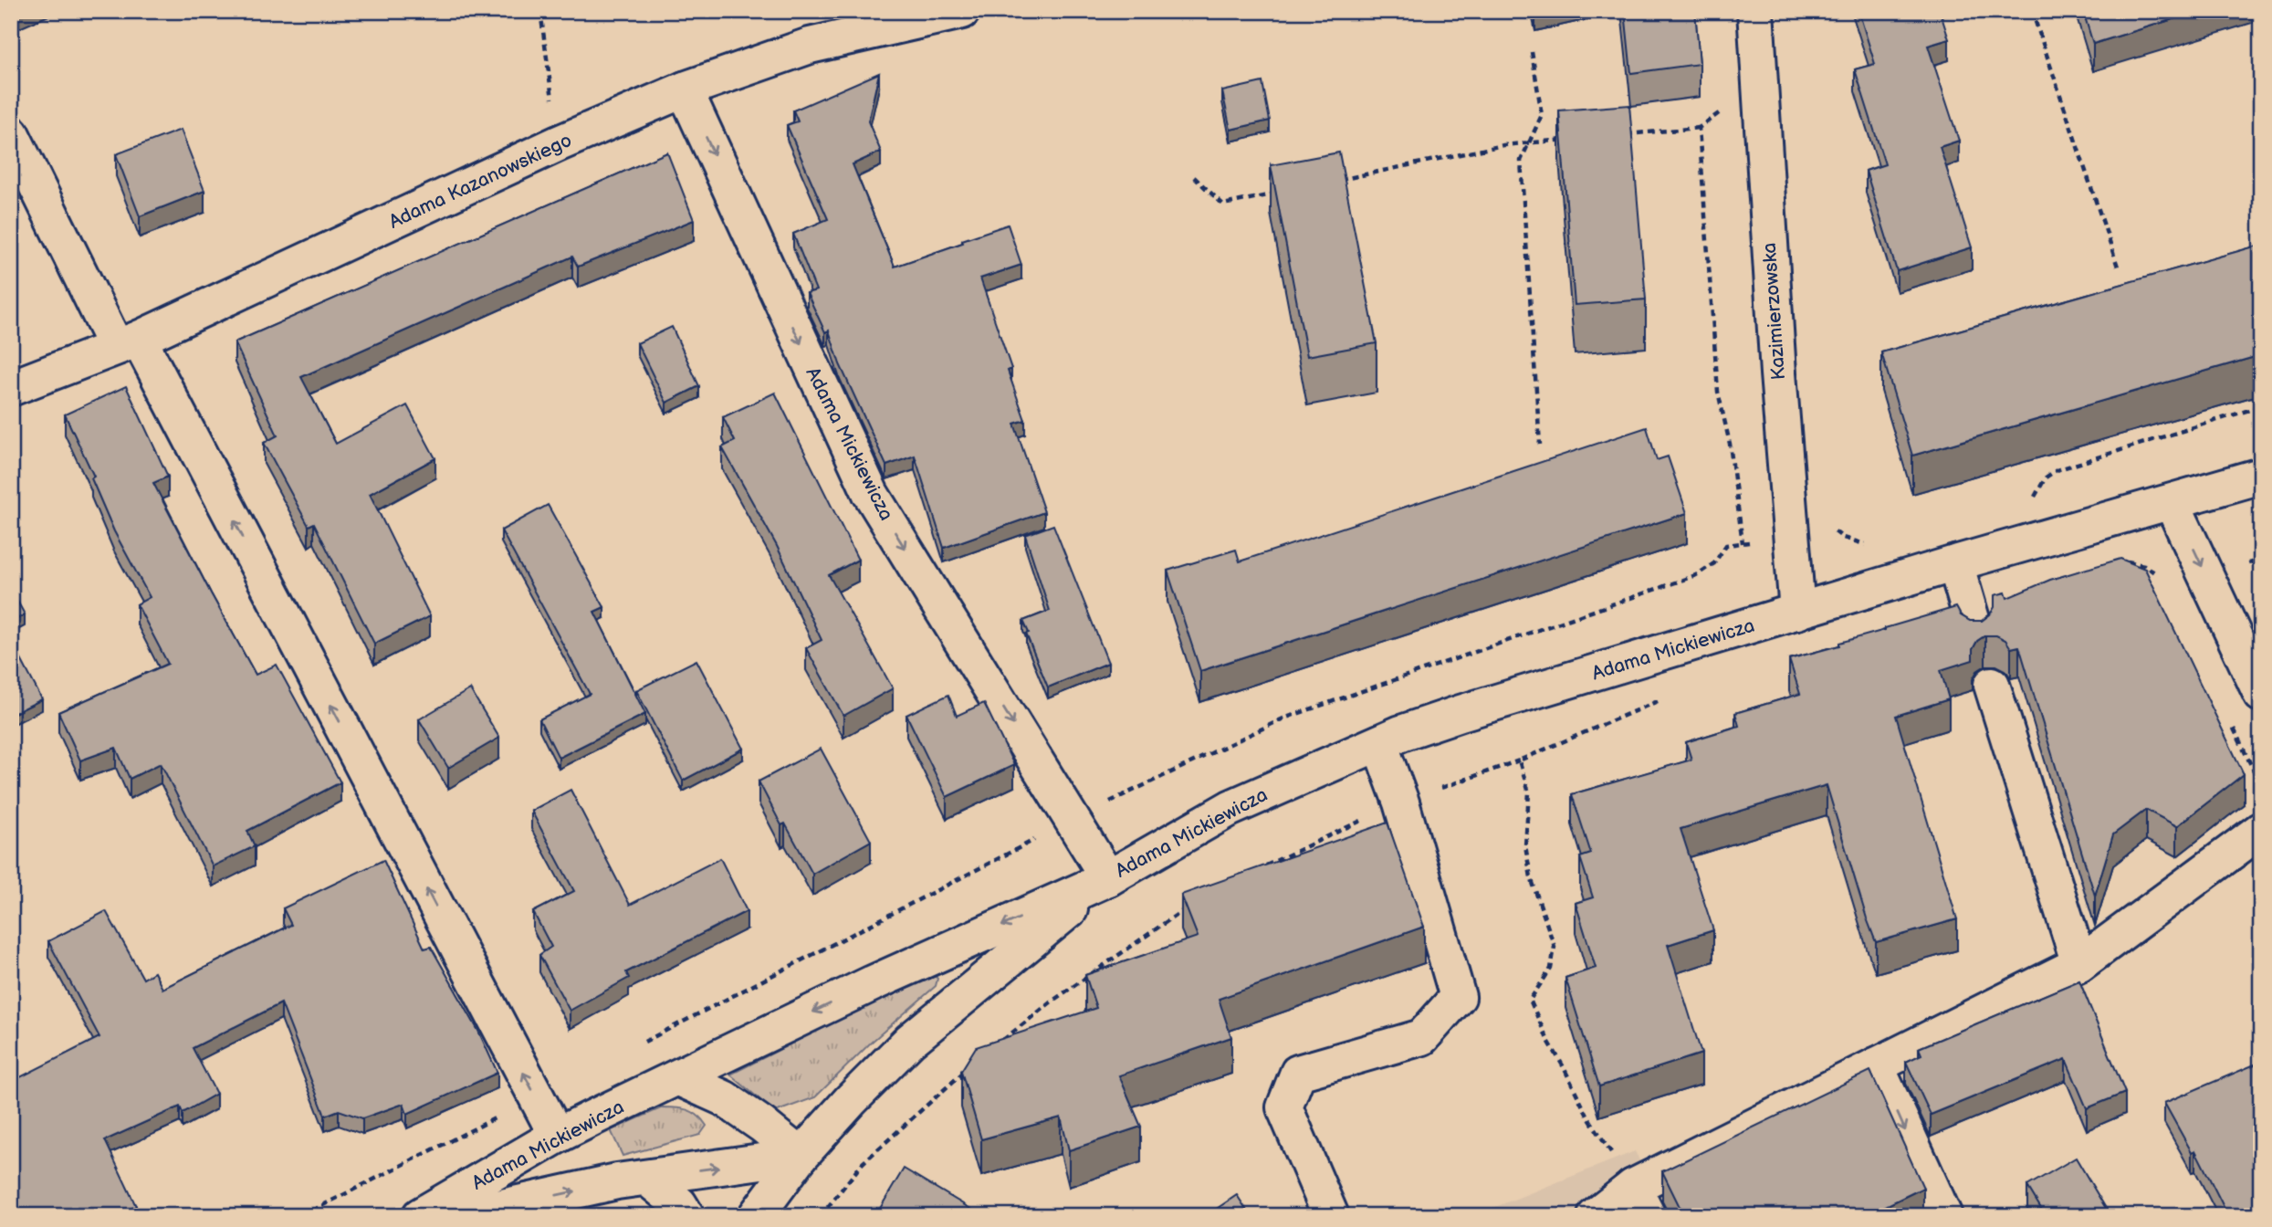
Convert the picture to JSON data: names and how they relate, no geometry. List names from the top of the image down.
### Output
{
  "streets": {
    "street": ["Adama Kazanowskiego", "Kazimierzowska", "Adama Mickiewicza"]
  },
  "crossings": [
    ["Adama Kazanowskiego", "Adama Mickiewicza"],
    ["Kazimierzowska", "Adama Mickiewicza"]
  ]
}
